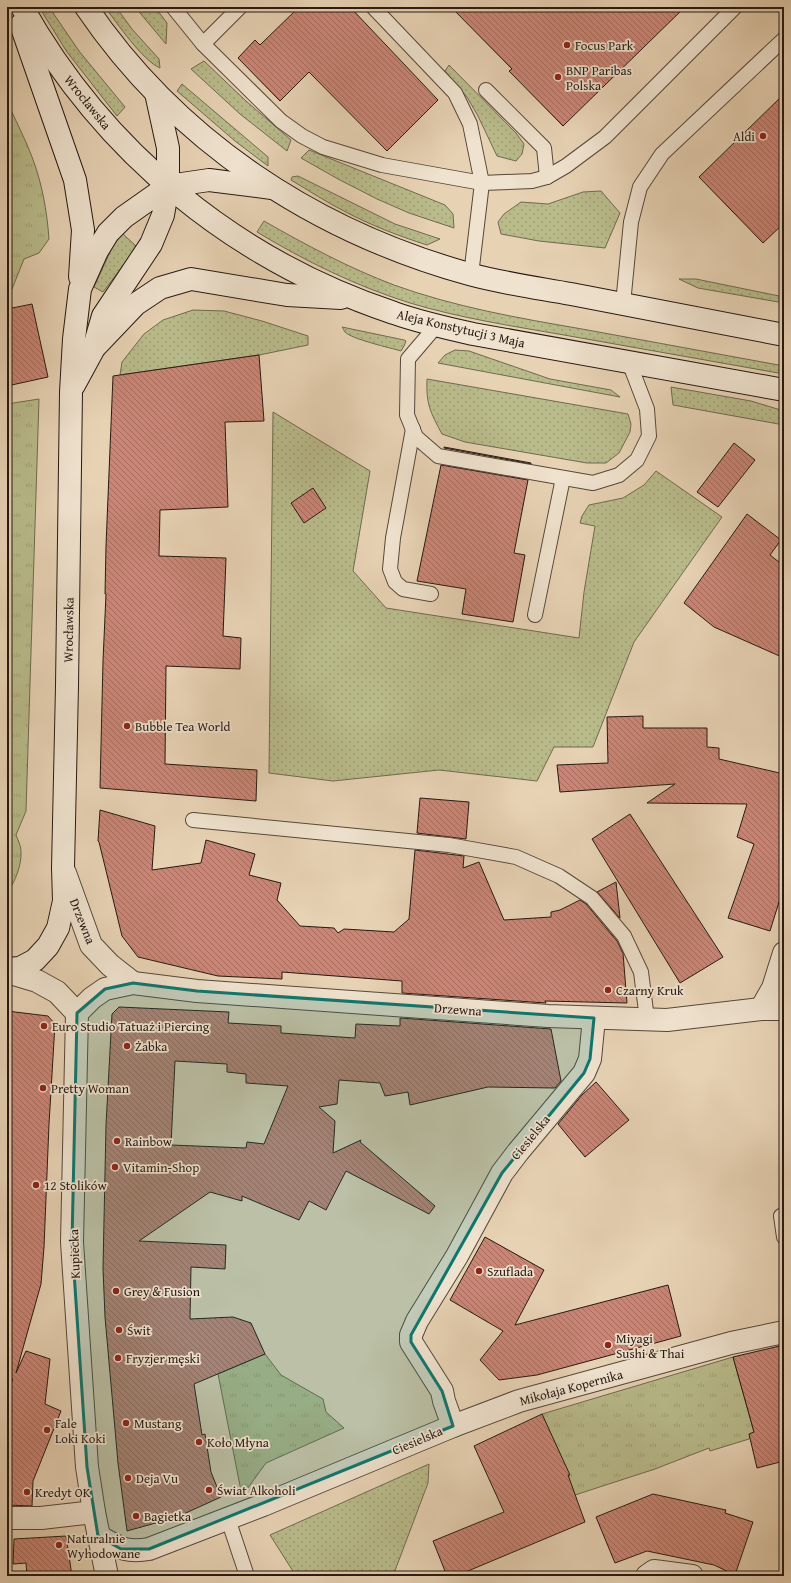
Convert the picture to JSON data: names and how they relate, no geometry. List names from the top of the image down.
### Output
{
  "streets": {
    "street": [
      "Wrocławska",
      "Aleja Konstytucji 3 Maja",
      "Drzewna",
      "Ciesielska",
      "Kupiecka",
      "Mikołaja Kopernika"
    ]
  },
  "crossings": [
    ["Wrocławska", "Aleja Konstytucji 3 Maja"],
    ["Wrocławska", "Drzewna"],
    ["Drzewna", "Ciesielska"],
    ["Drzewna", "Kupiecka"],
    ["Ciesielska", "Kupiecka"],
    ["Ciesielska", "Mikołaja Kopernika"]
  ],
  "places": [
    "Focus Park",
    "BNP Paribas Polska",
    "Aldi",
    "Bubble Tea World",
    "Czarny Kruk",
    "Euro Studio Tatuaż i Piercing",
    "Żabka",
    "Pretty Woman",
    "Rainbow",
    "Vitamin-Shop",
    "12 Stolików",
    "Szuflada",
    "Grey & Fusion",
    "Świt",
    "Miyagi Sushi & Thai",
    "Fryzjer męski",
    "Mustang",
    "Fale Loki Koki",
    "Koło Młyna",
    "Deja Vu",
    "Świat Alkoholi",
    "Kredyt OK",
    "Bagietka",
    "Naturalnie Wyhodowane"
  ]
}
